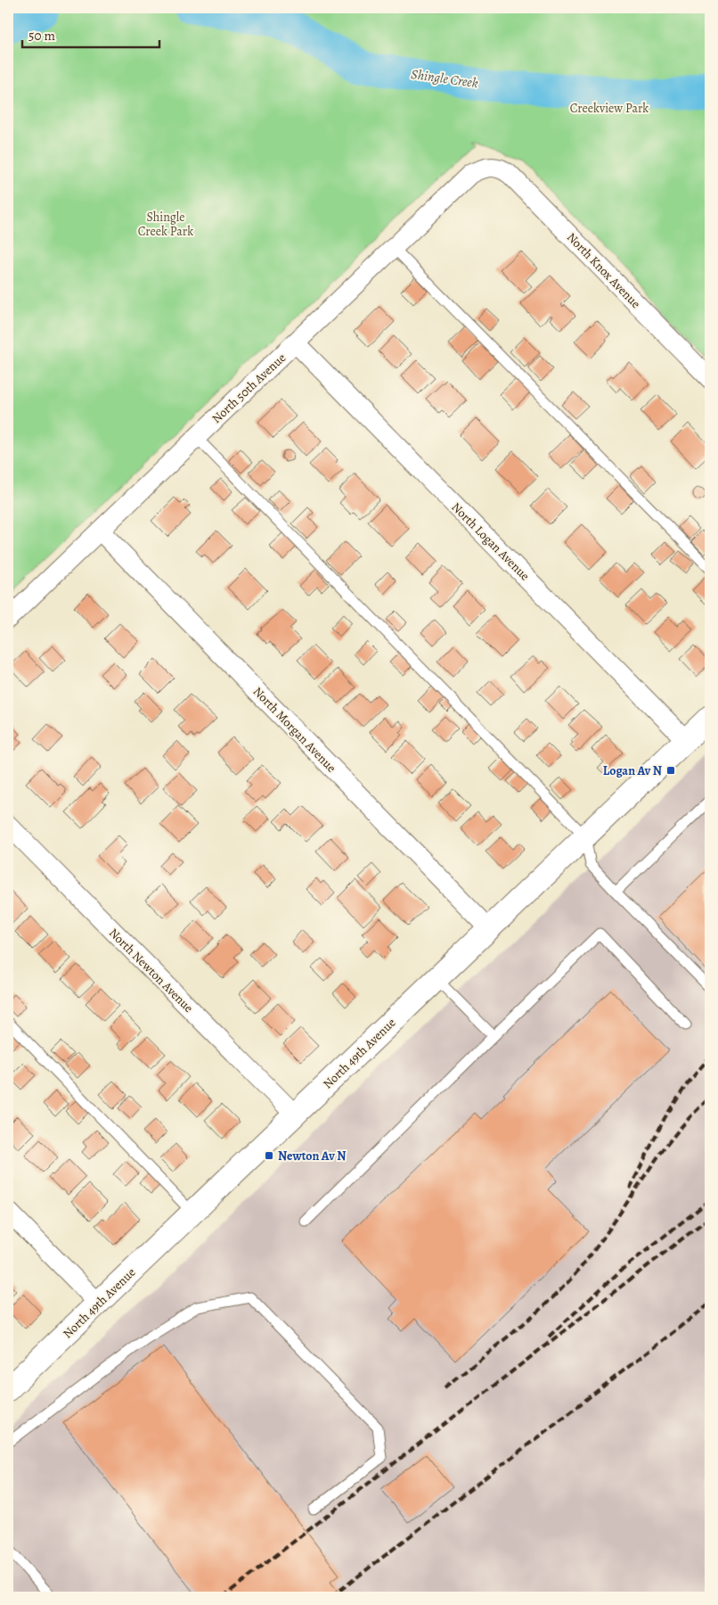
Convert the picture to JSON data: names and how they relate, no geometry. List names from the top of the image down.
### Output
{
  "streets": {
    "street": [
      "North Knox Avenue",
      "North 50th Avenue",
      "North Logan Avenue",
      "North Morgan Avenue",
      "North Newton Avenue",
      "North 49th Avenue"
    ]
  },
  "crossings": [
    ["North Knox Avenue", "North 50th Avenue"],
    ["North 50th Avenue", "North Logan Avenue"],
    ["North 50th Avenue", "North Morgan Avenue"],
    ["North Logan Avenue", "North 49th Avenue"],
    ["North Morgan Avenue", "North 49th Avenue"],
    ["North Newton Avenue", "North 49th Avenue"]
  ],
  "water": ["Shingle Creek"],
  "parks": ["Creekview Park", "Shingle Creek Park"],
  "places": {
    "transit": ["Logan Av N", "Newton Av N"]
  },
  "scale_bar": "50 m"
}
